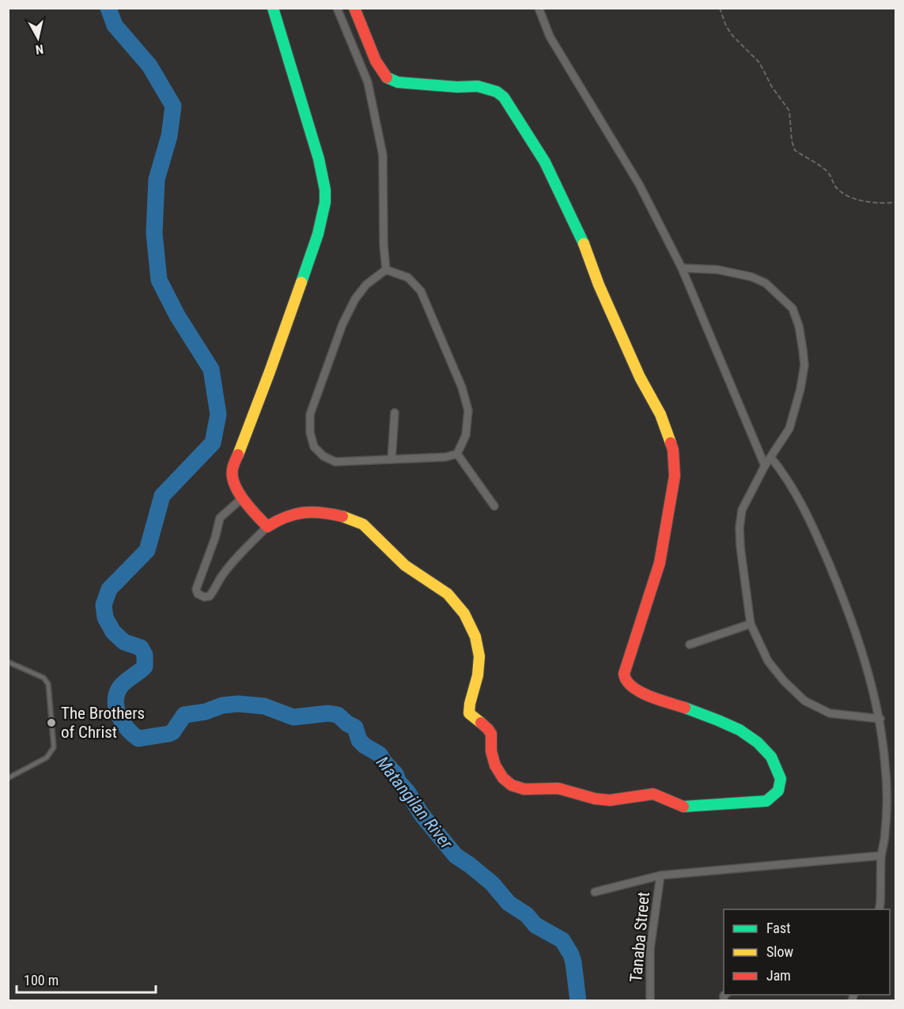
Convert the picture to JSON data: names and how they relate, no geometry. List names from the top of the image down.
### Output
{
  "streets": {
    "street": ["Tanaba Street"]
  },
  "water": ["Matangilan River"],
  "places": ["The Brothers of Christ"],
  "legend": ["Fast", "Slow", "Jam"],
  "scale_bar": "100 m",
  "north": "bottom"
}
